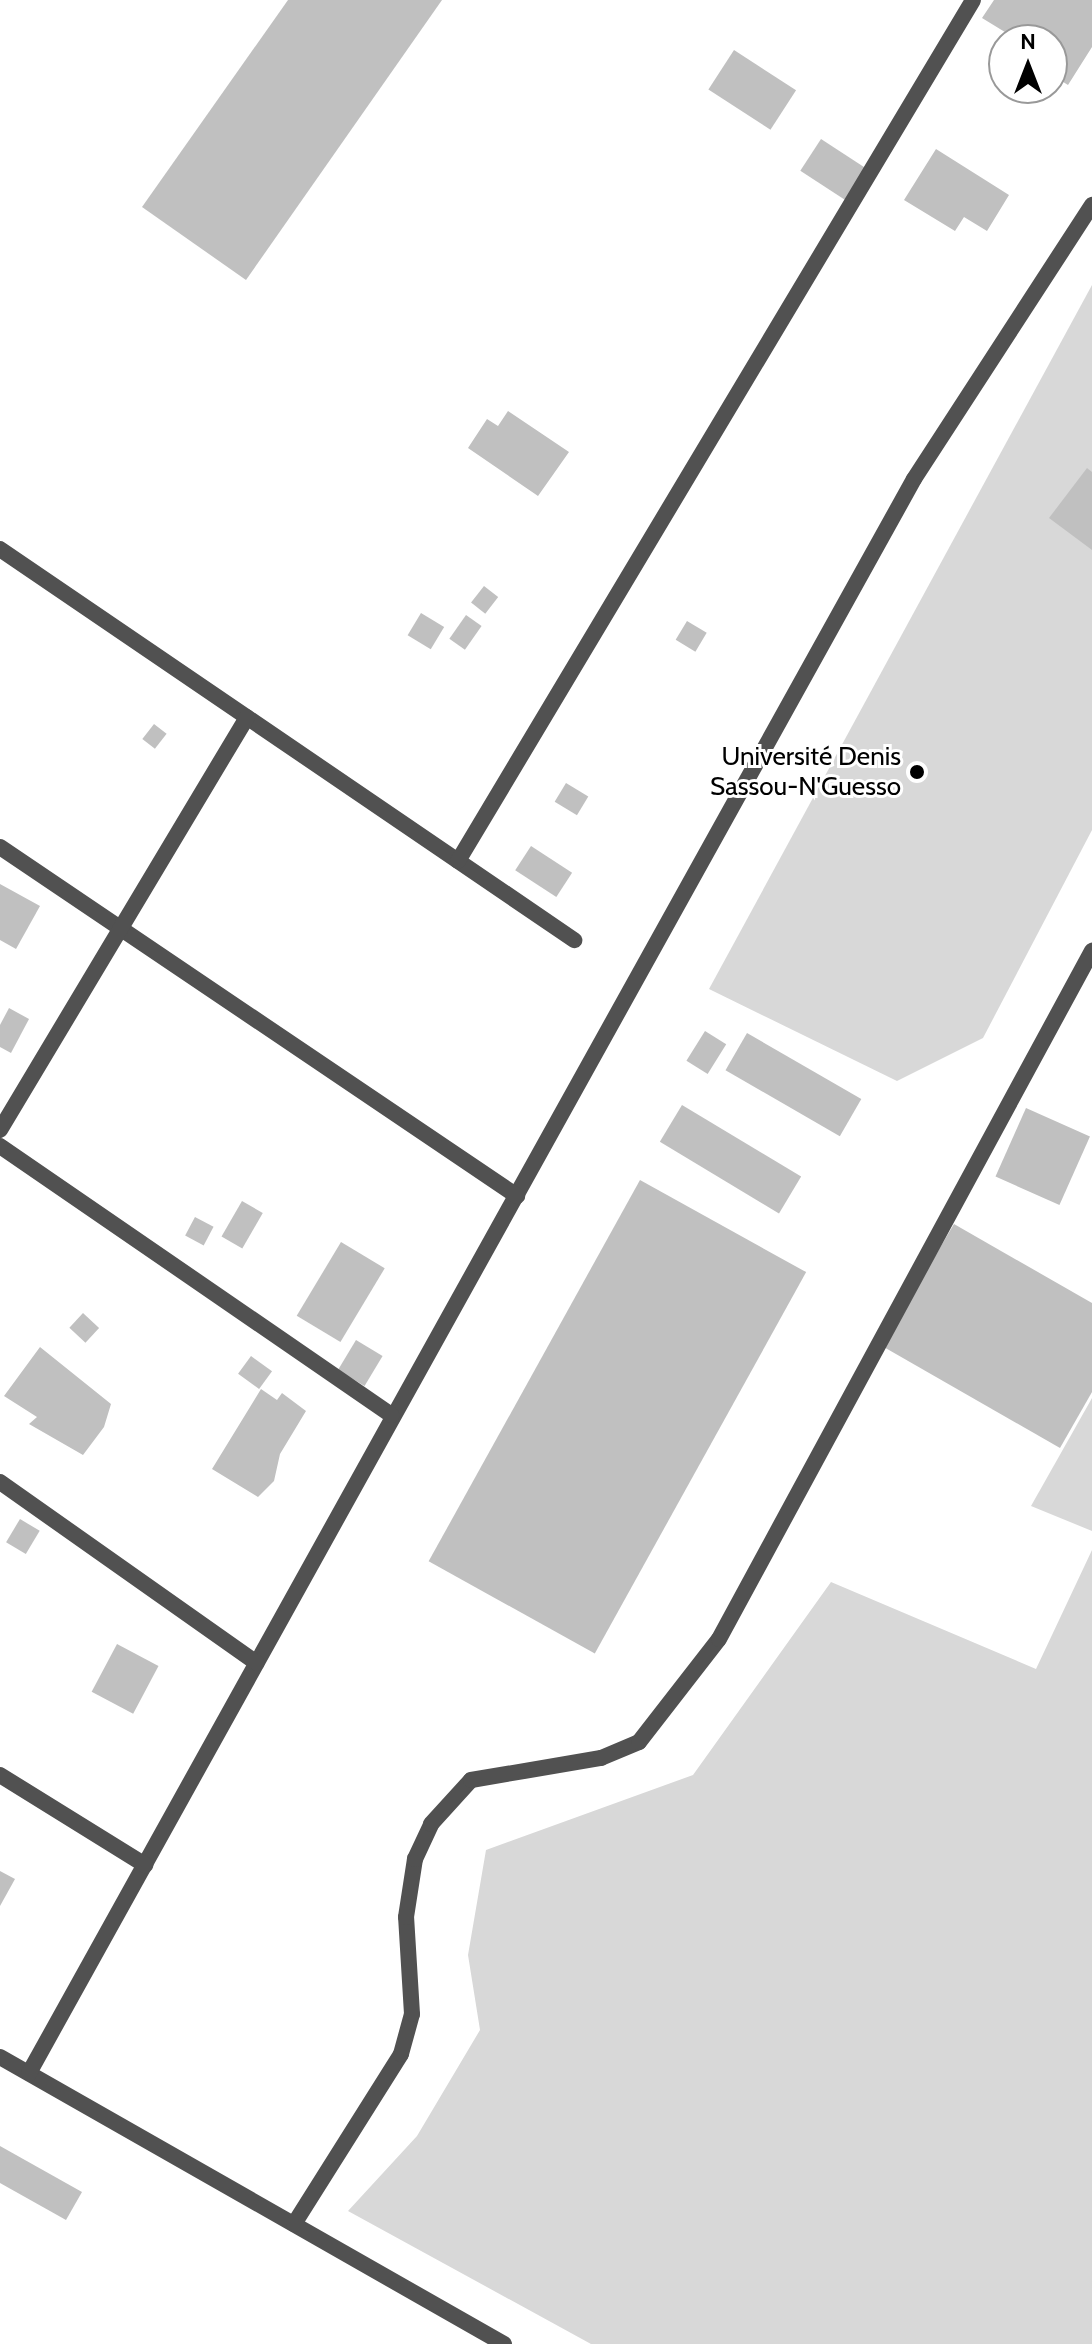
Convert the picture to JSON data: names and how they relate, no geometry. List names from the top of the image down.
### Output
{
  "places": ["Université Denis Sassou-N'Guesso"],
  "north": "top"
}
